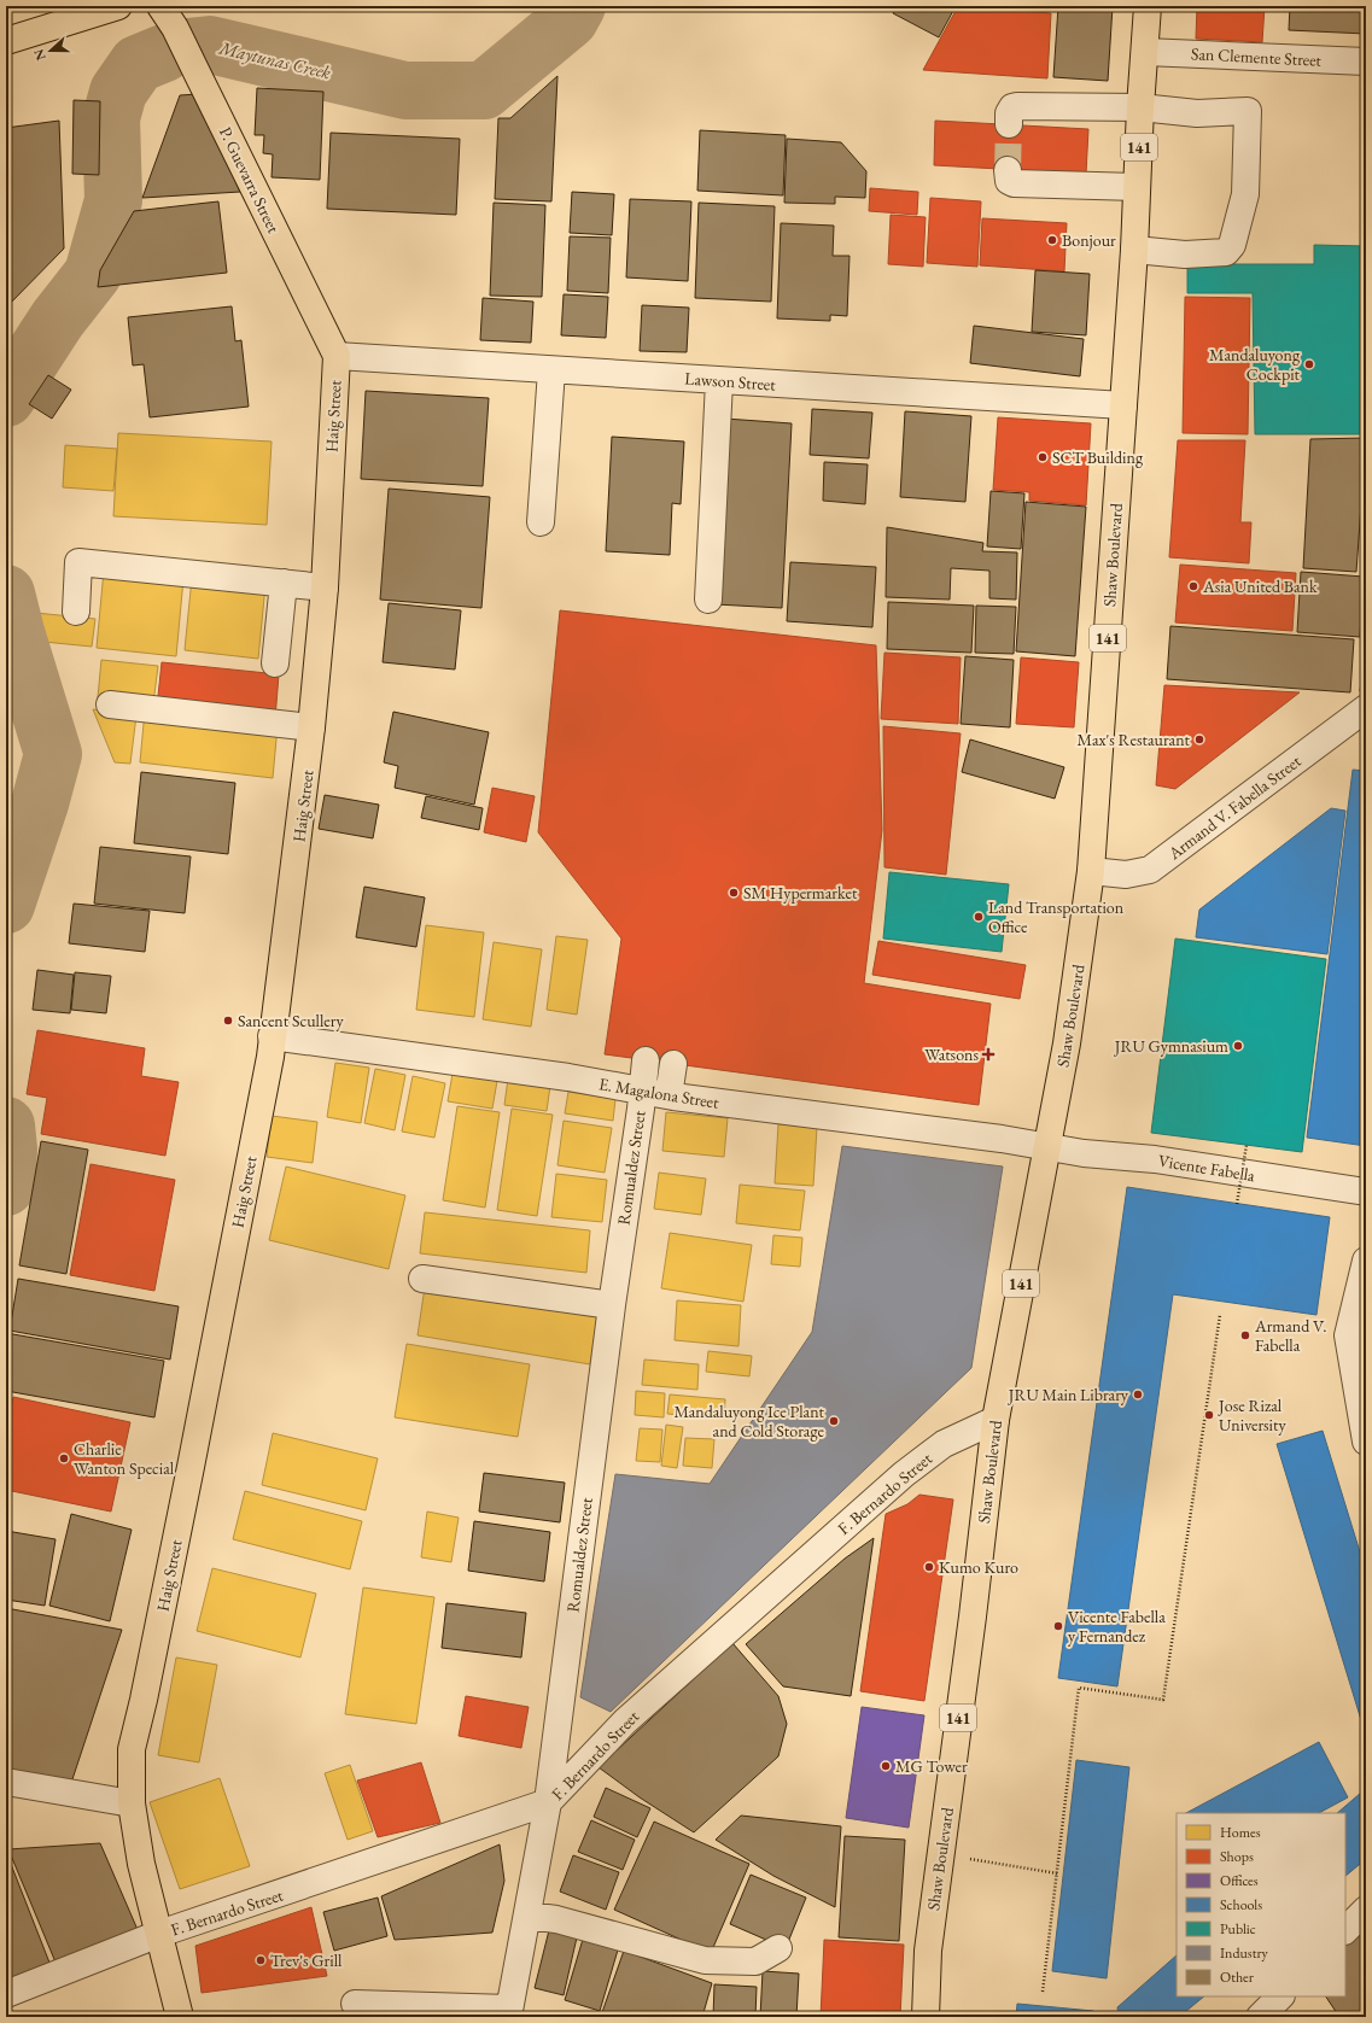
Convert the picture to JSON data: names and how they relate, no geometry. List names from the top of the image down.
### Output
{
  "streets": {
    "main road": [
      "141",
      "P. Guevarra Street",
      "Haig Street",
      "Shaw Boulevard"
    ],
    "street": [
      "San Clemente Street",
      "Lawson Street",
      "Armand V. Fabella Street",
      "E. Magalona Street",
      "Romualdez Street",
      "Vicente Fabella",
      "F. Bernardo Street"
    ]
  },
  "crossings": [
    ["San Clemente Street", "Shaw Boulevard"],
    ["P. Guevarra Street", "Lawson Street"],
    ["P. Guevarra Street", "Haig Street"],
    ["Lawson Street", "Haig Street"],
    ["Lawson Street", "Shaw Boulevard"],
    ["Haig Street", "E. Magalona Street"],
    ["Haig Street", "F. Bernardo Street"],
    ["Shaw Boulevard", "Armand V. Fabella Street"],
    ["Shaw Boulevard", "E. Magalona Street"],
    ["Shaw Boulevard", "Vicente Fabella"],
    ["Shaw Boulevard", "F. Bernardo Street"],
    ["E. Magalona Street", "Romualdez Street"],
    ["E. Magalona Street", "Vicente Fabella"],
    ["Romualdez Street", "F. Bernardo Street"]
  ],
  "water": ["Maytunas Creek"],
  "places": {
    "other": [
      "Bonjour",
      "Mandaluyong Cockpit",
      "SCT Building",
      "Asia United Bank",
      "Max's Restaurant",
      "SM Hypermarket",
      "Land Transportation Office",
      "Sancent Scullery",
      "JRU Gymnasium",
      "Armand V. Fabella",
      "JRU Main Library",
      "Jose Rizal University",
      "Mandaluyong Ice Plant and Cold Storage",
      "Charlie Wanton Special",
      "Kumo Kuro",
      "Vicente Fabella y Fernandez",
      "MG Tower",
      "Trev's Grill"
    ],
    "health": ["Watsons"]
  },
  "legend": [
    "Homes",
    "Shops",
    "Offices",
    "Schools",
    "Public",
    "Industry",
    "Other"
  ],
  "north": "left"
}
